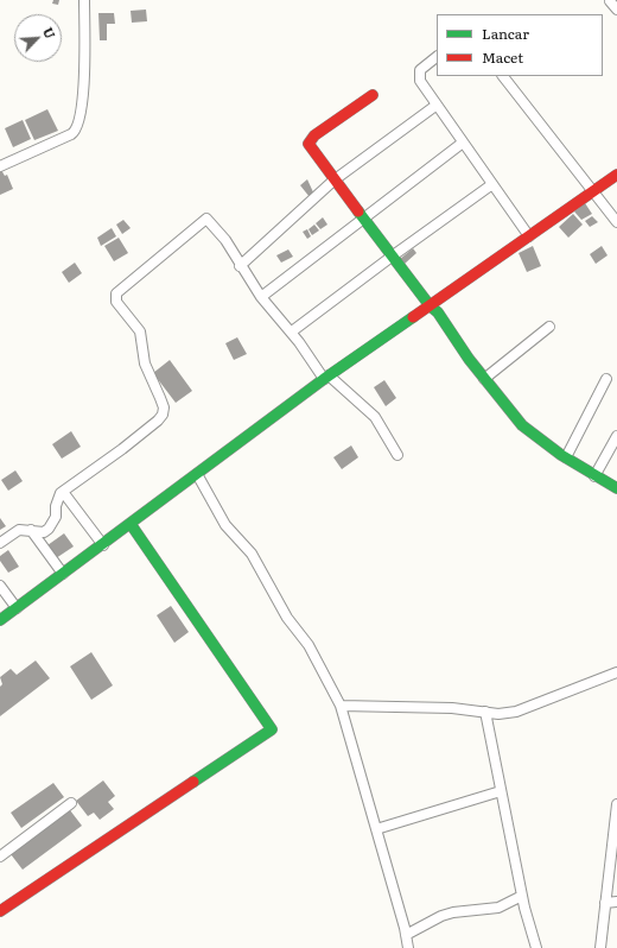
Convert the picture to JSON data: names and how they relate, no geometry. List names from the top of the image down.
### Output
{
  "legend": ["Lancar", "Macet"],
  "north": "top right"
}
